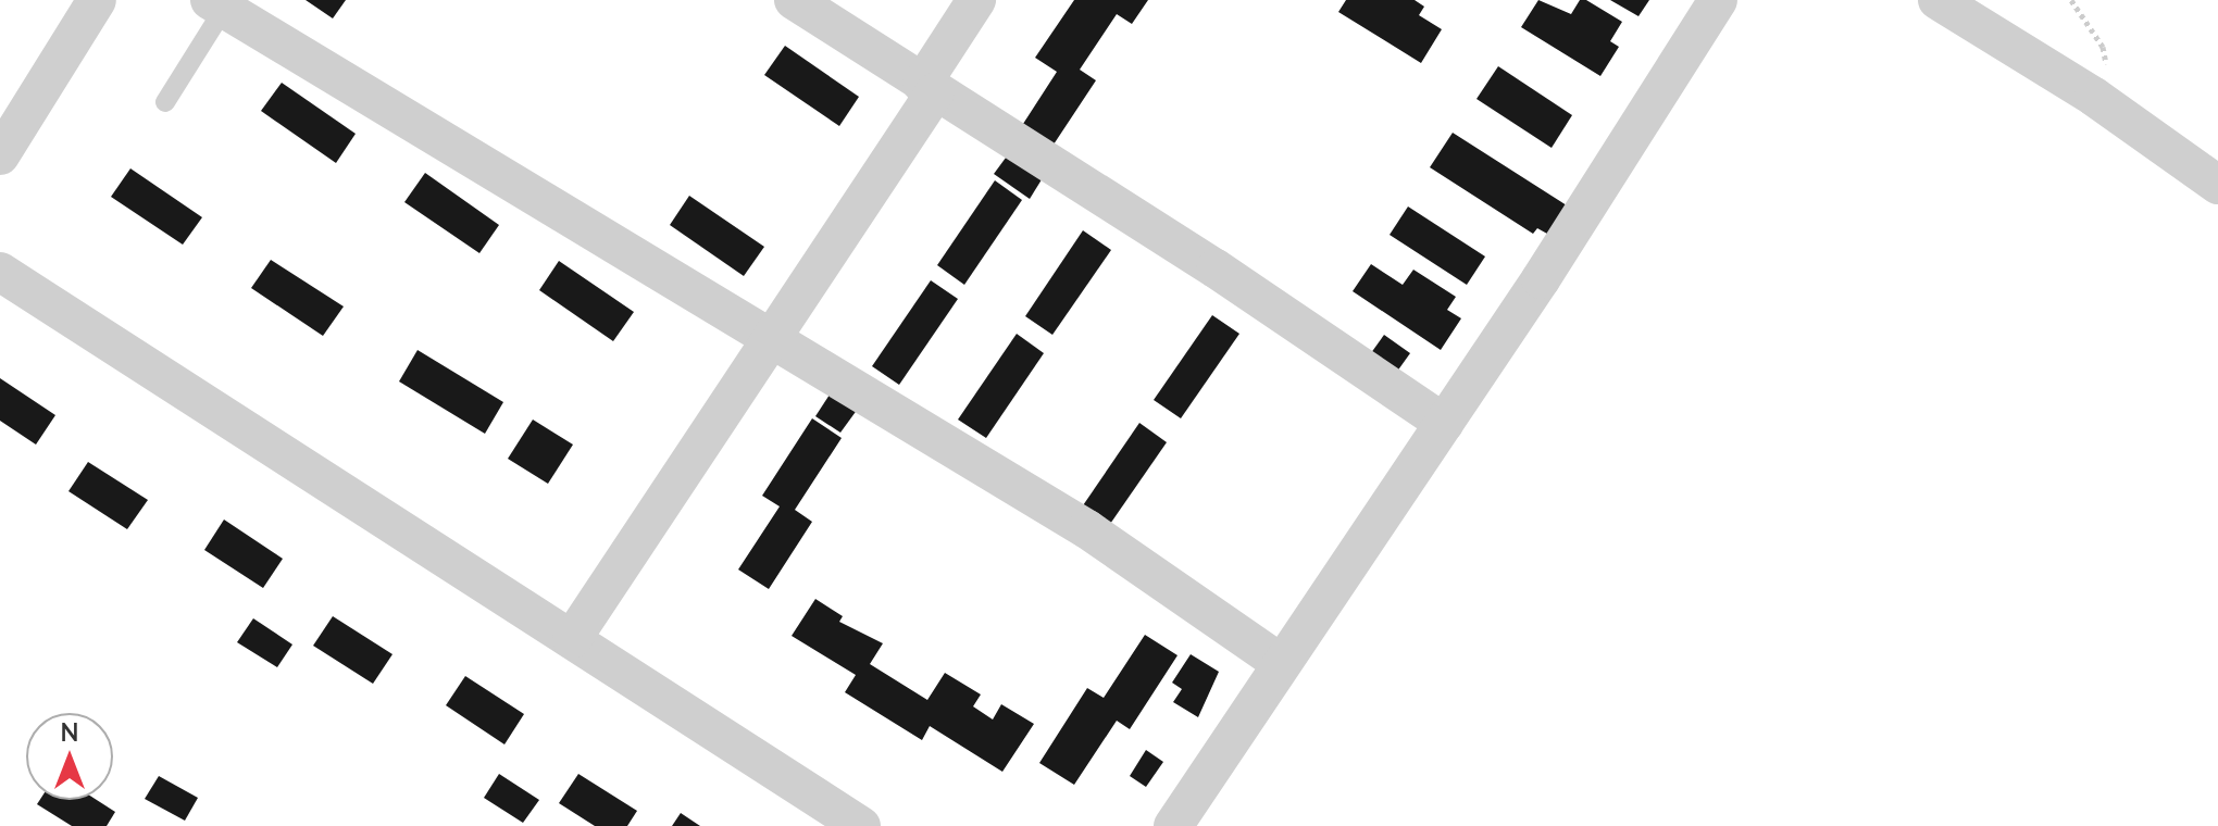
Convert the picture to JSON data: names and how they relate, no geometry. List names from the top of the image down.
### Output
{
  "north": "top"
}
